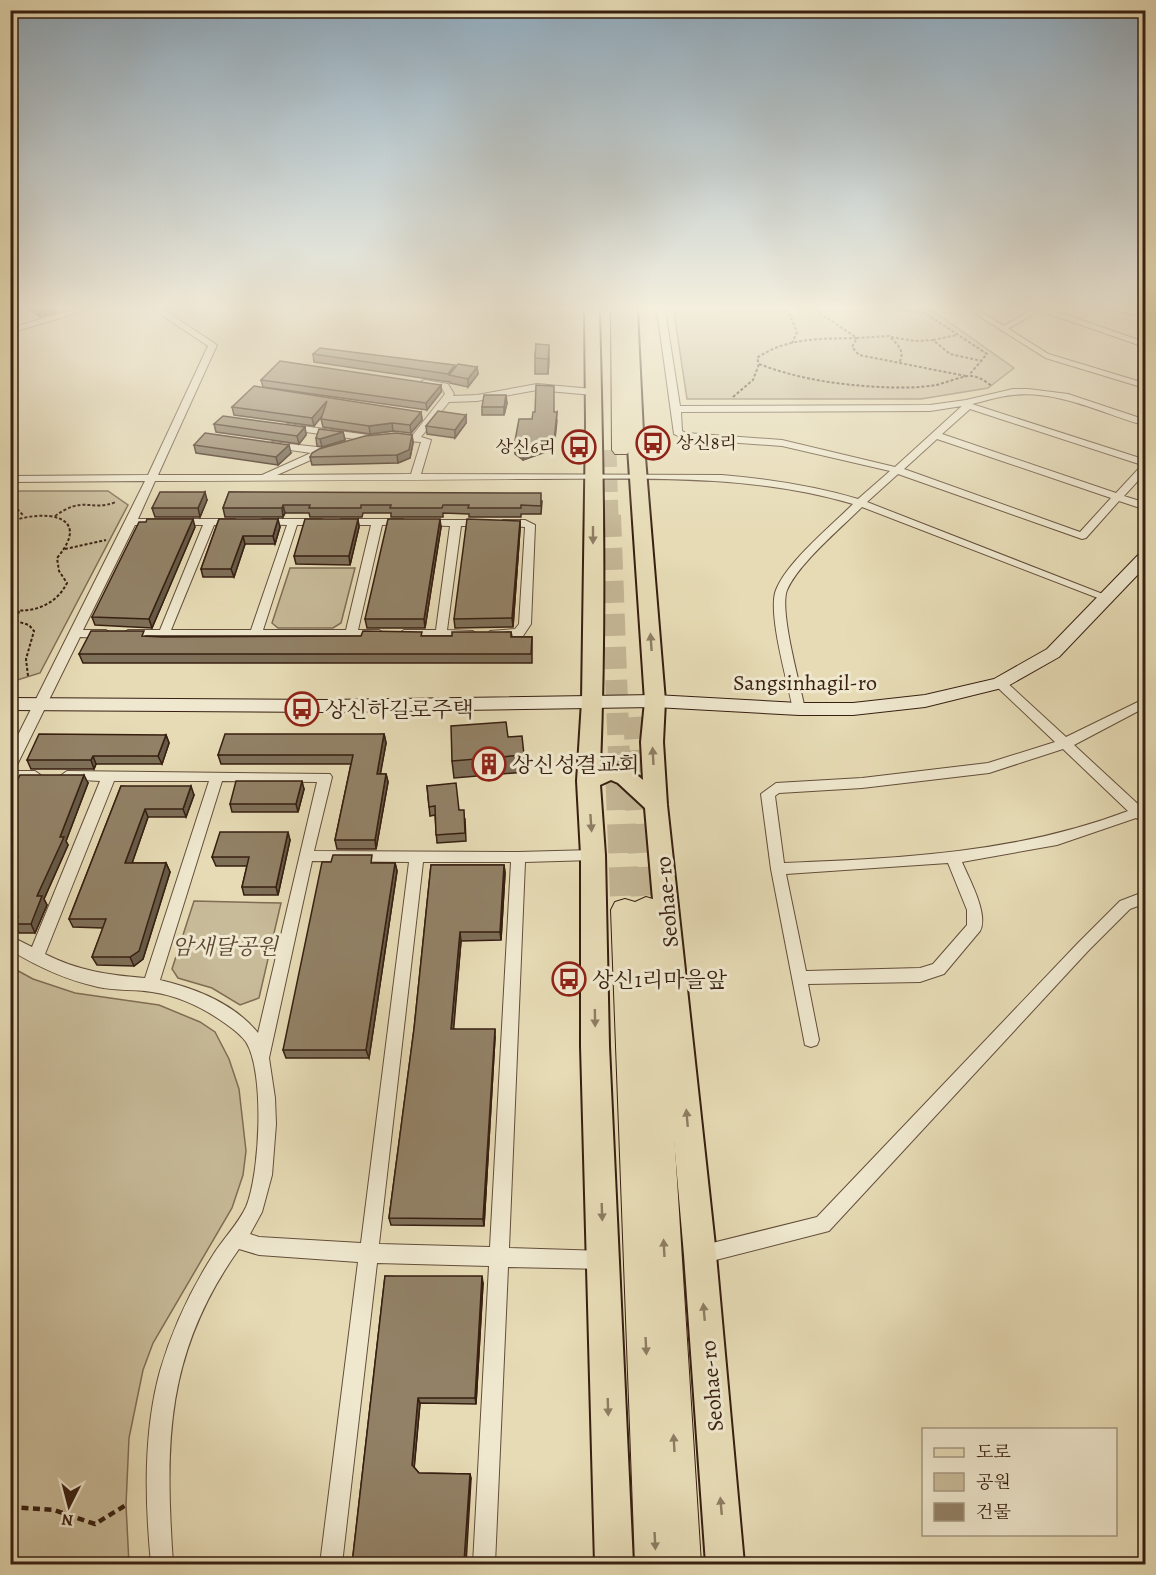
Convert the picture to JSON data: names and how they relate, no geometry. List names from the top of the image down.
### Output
{
  "streets": {
    "highway": ["Seohae-ro"],
    "street": ["Sangsinhagil-ro"]
  },
  "crossings": [
    ["Sangsinhagil-ro", "Seohae-ro"]
  ],
  "parks": ["암새달공원"],
  "places": {
    "bus stop": [
      "상신8리",
      "상신6리",
      "상신하길로주택",
      "상신1리마을앞"
    ],
    "building": ["상신성결교회"]
  },
  "legend": ["도로", "공원", "건물"],
  "north": "bottom"
}
